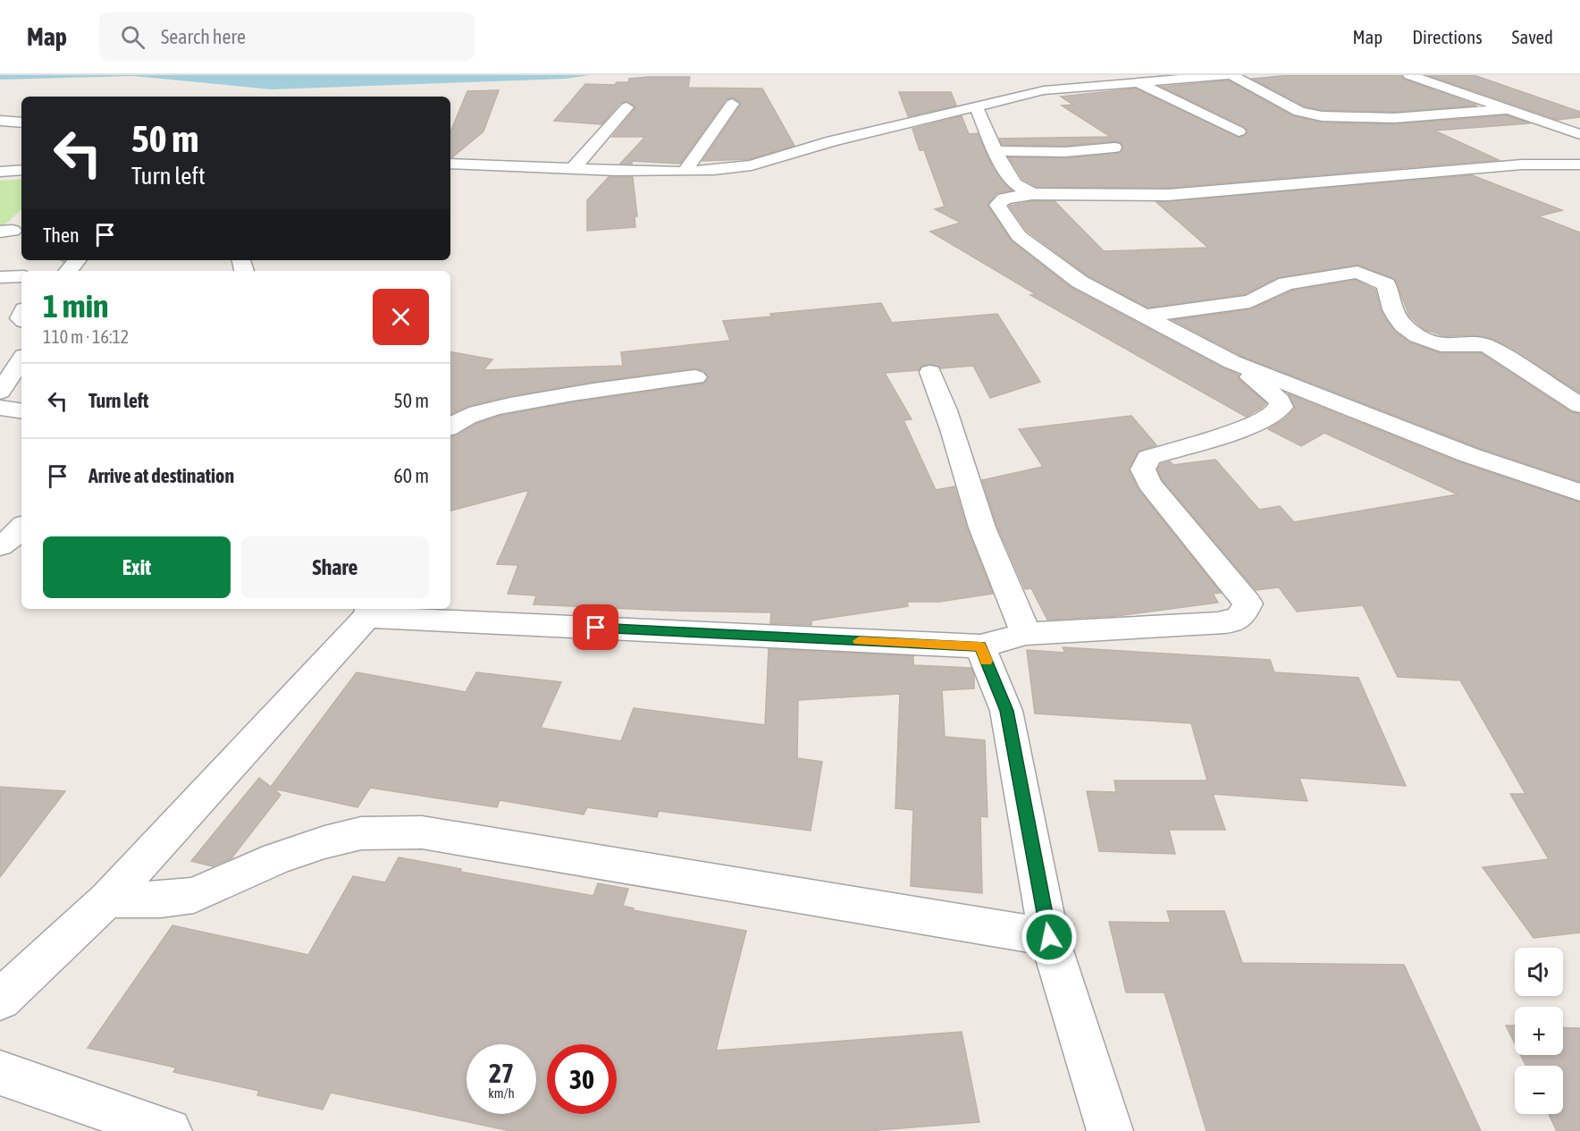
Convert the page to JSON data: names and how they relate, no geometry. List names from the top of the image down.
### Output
{
  "page": {
    "header": "Map",
    "search": "Search here",
    "nav": ["Map", "Directions", "Saved"],
    "turn": ["50 m", "Turn left"],
    "then": "Then",
    "heading": ["1 min", "110 m · 16:12"],
    "list": [
      {
        "name": "Turn left",
        "value": "50 m"
      },
      {
        "name": "Arrive at destination",
        "value": "60 m"
      }
    ],
    "buttons": ["Exit", "Share"],
    "map_buttons": ["+", "−"],
    "speed": "27 km/h",
    "limit": "30"
  }
}
